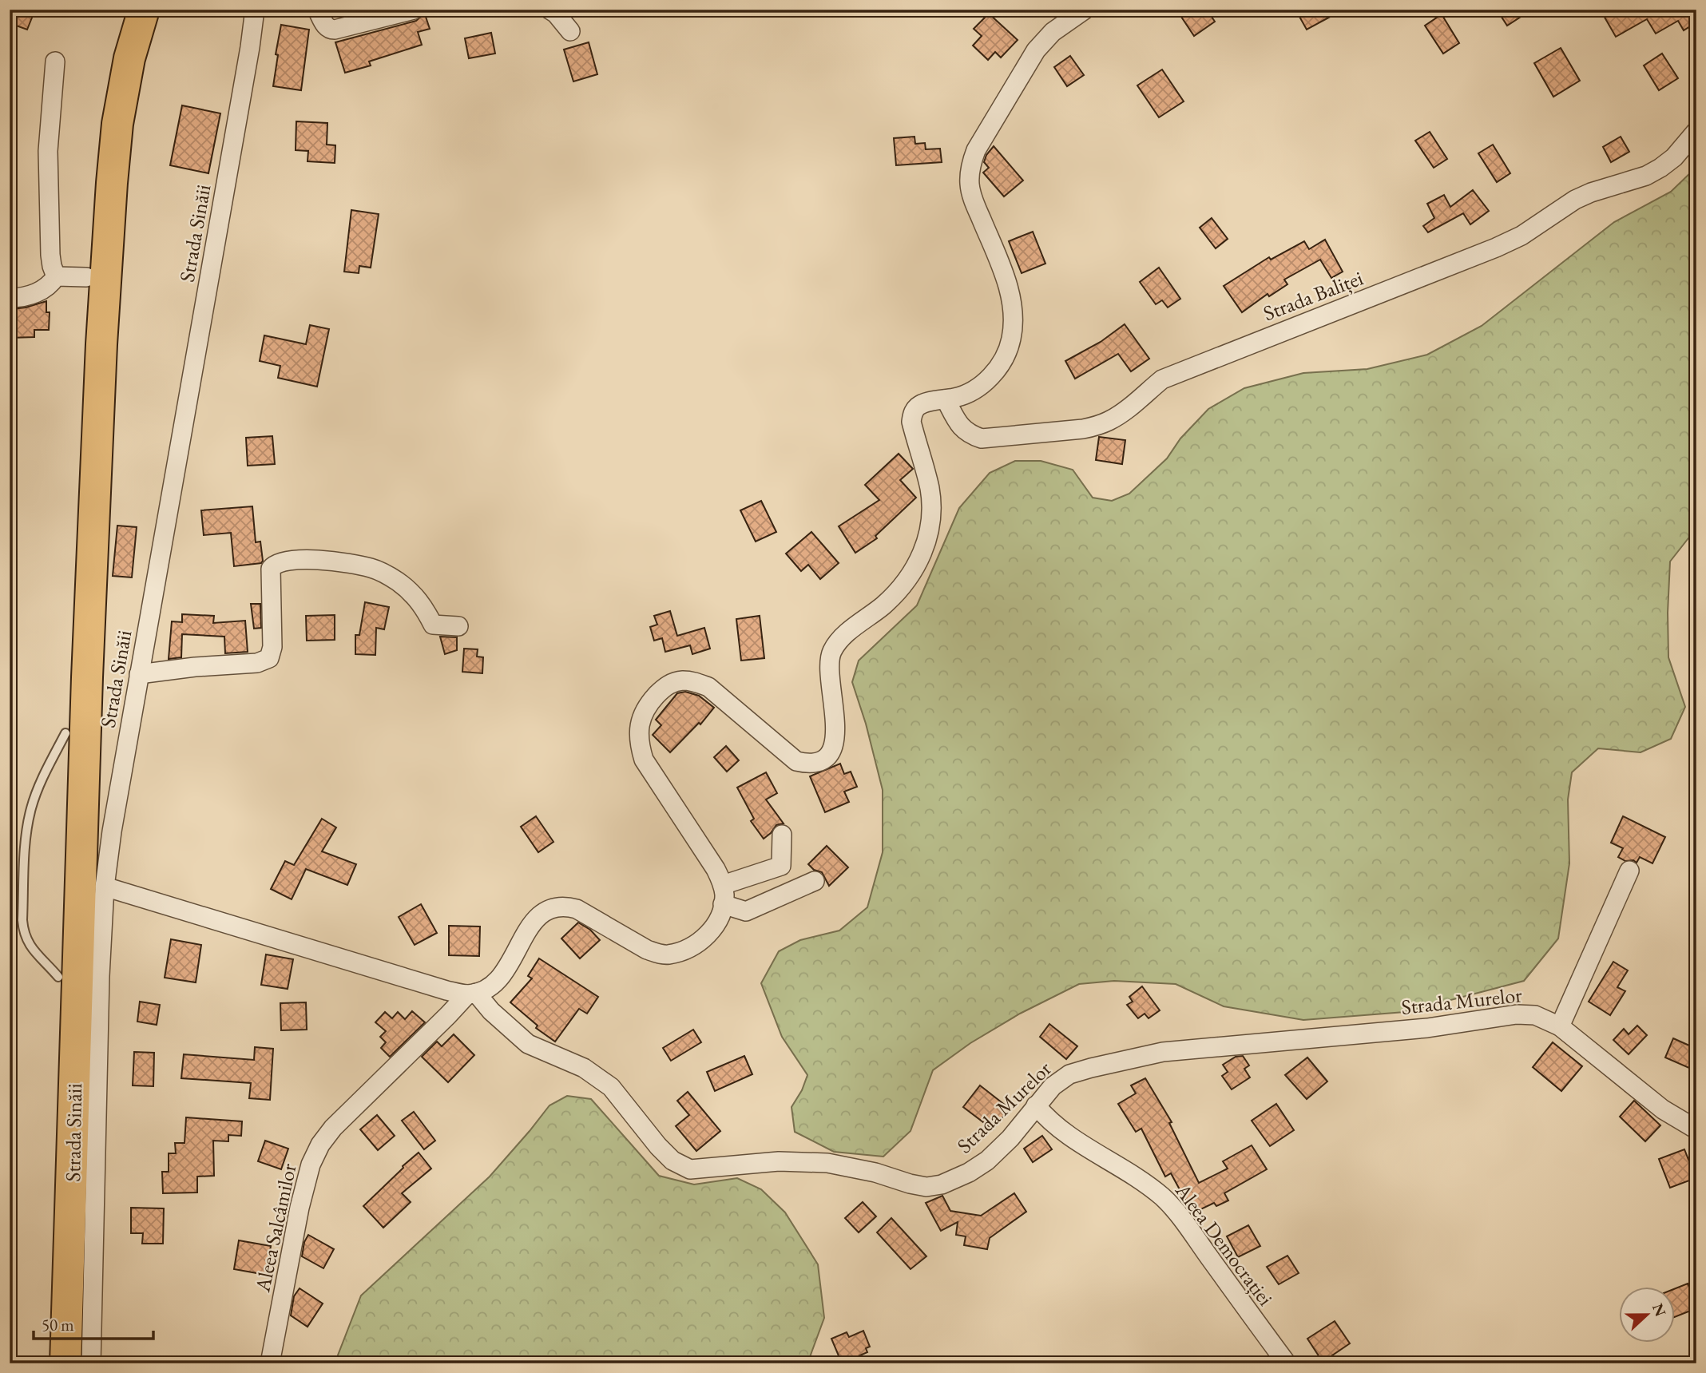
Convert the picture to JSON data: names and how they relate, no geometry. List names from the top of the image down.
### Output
{
  "streets": {
    "street": [
      "Strada Sinăii",
      "Strada Baliței",
      "Strada Murelor",
      "Aleea Salcâmilor",
      "Aleea Democrației"
    ]
  },
  "crossings": [
    ["Strada Murelor", "Aleea Salcâmilor"],
    ["Strada Murelor", "Aleea Democrației"]
  ],
  "scale_bar": "50 m",
  "north": "right"
}
